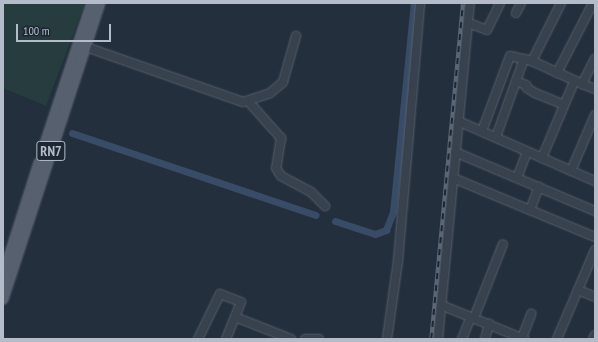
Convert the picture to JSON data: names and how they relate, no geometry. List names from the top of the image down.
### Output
{
  "streets": {
    "main road": ["RN7"]
  },
  "scale_bar": "100 m"
}
